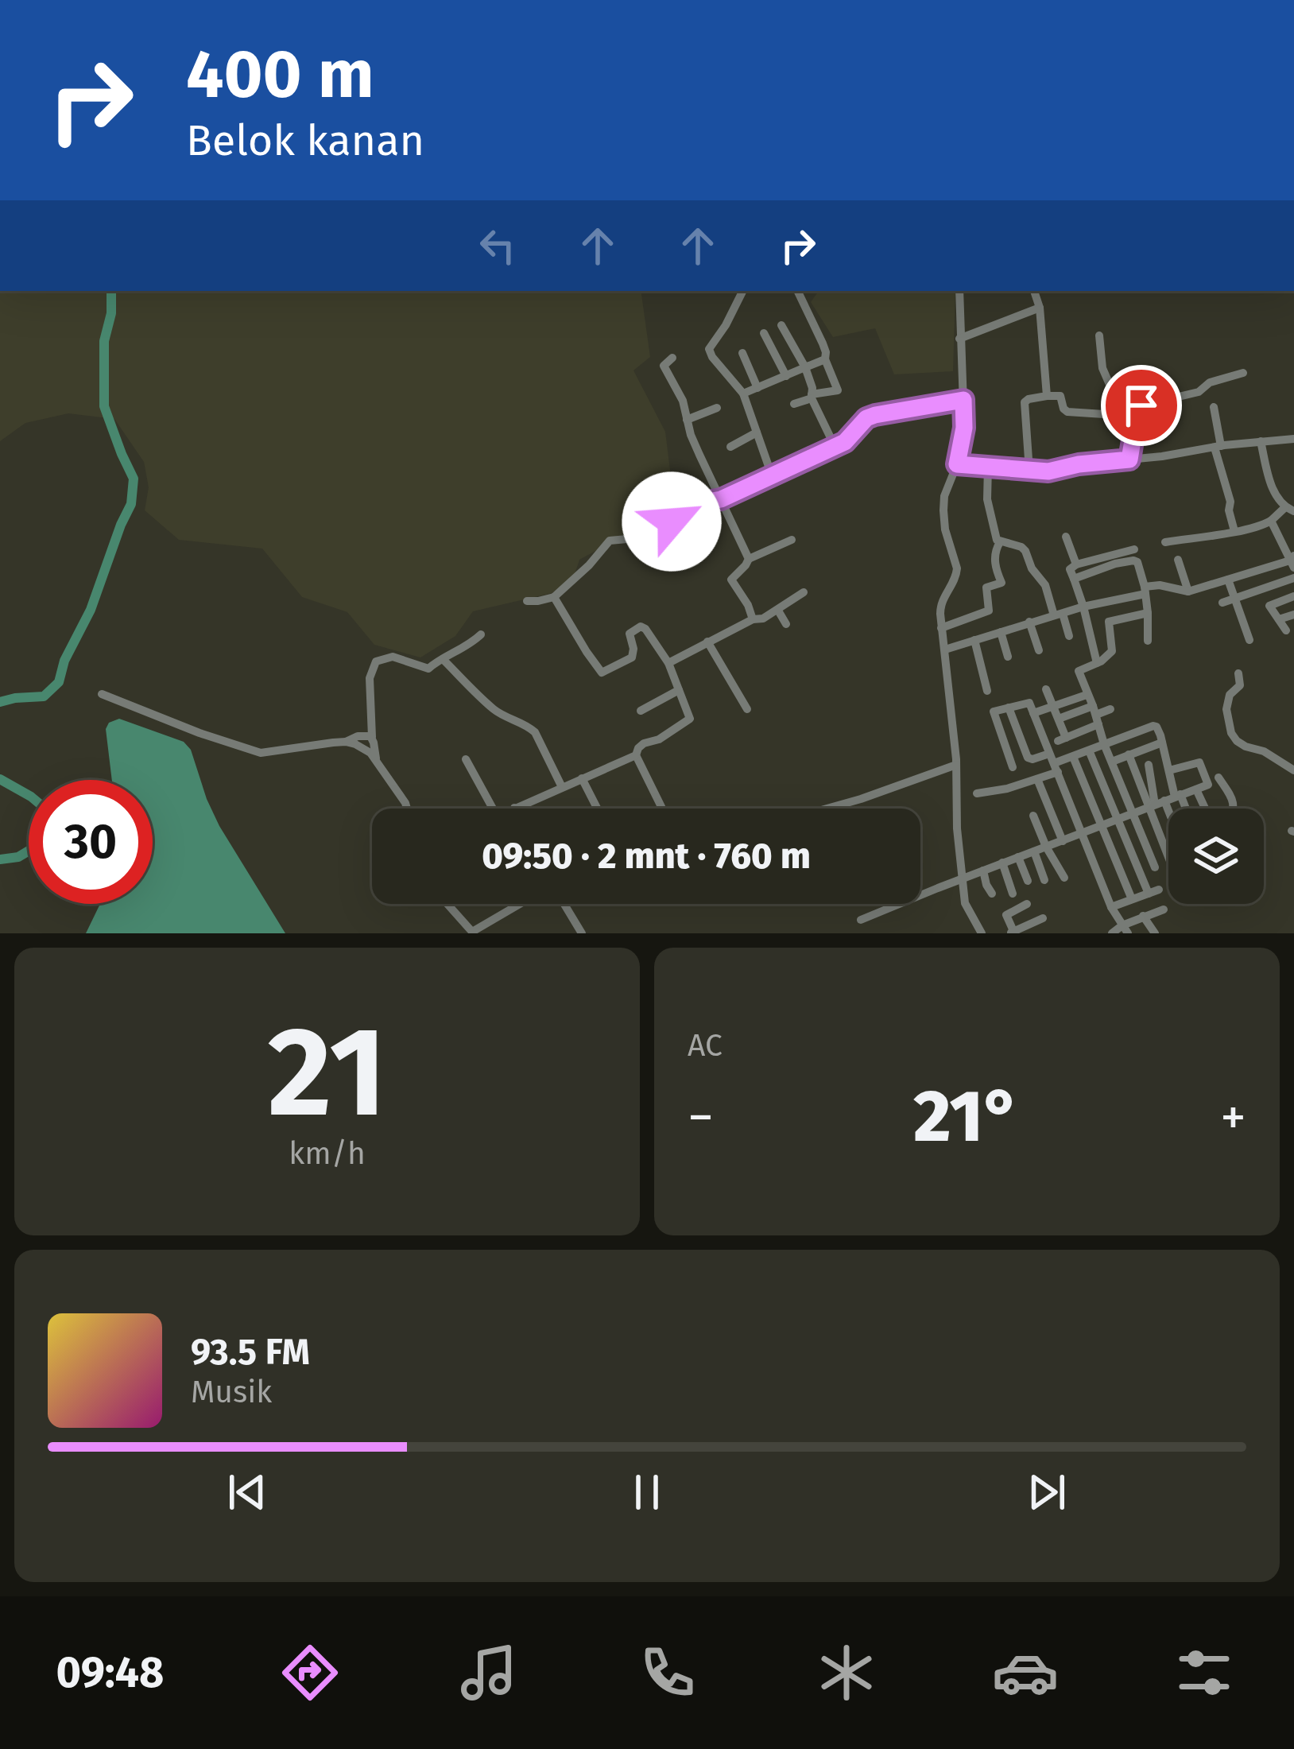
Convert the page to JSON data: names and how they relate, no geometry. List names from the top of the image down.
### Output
{
  "page": {
    "turn": ["400 m", "Belok kanan"],
    "limit": "30",
    "trip": "09:50 · 2 mnt · 760 m",
    "tile": [
      ["21", "km/h"],
      "AC"
    ],
    "heat": ["−", "21°", "+"],
    "song": ["93.5 FM", "Musik"],
    "tabs": "09:48"
  }
}
